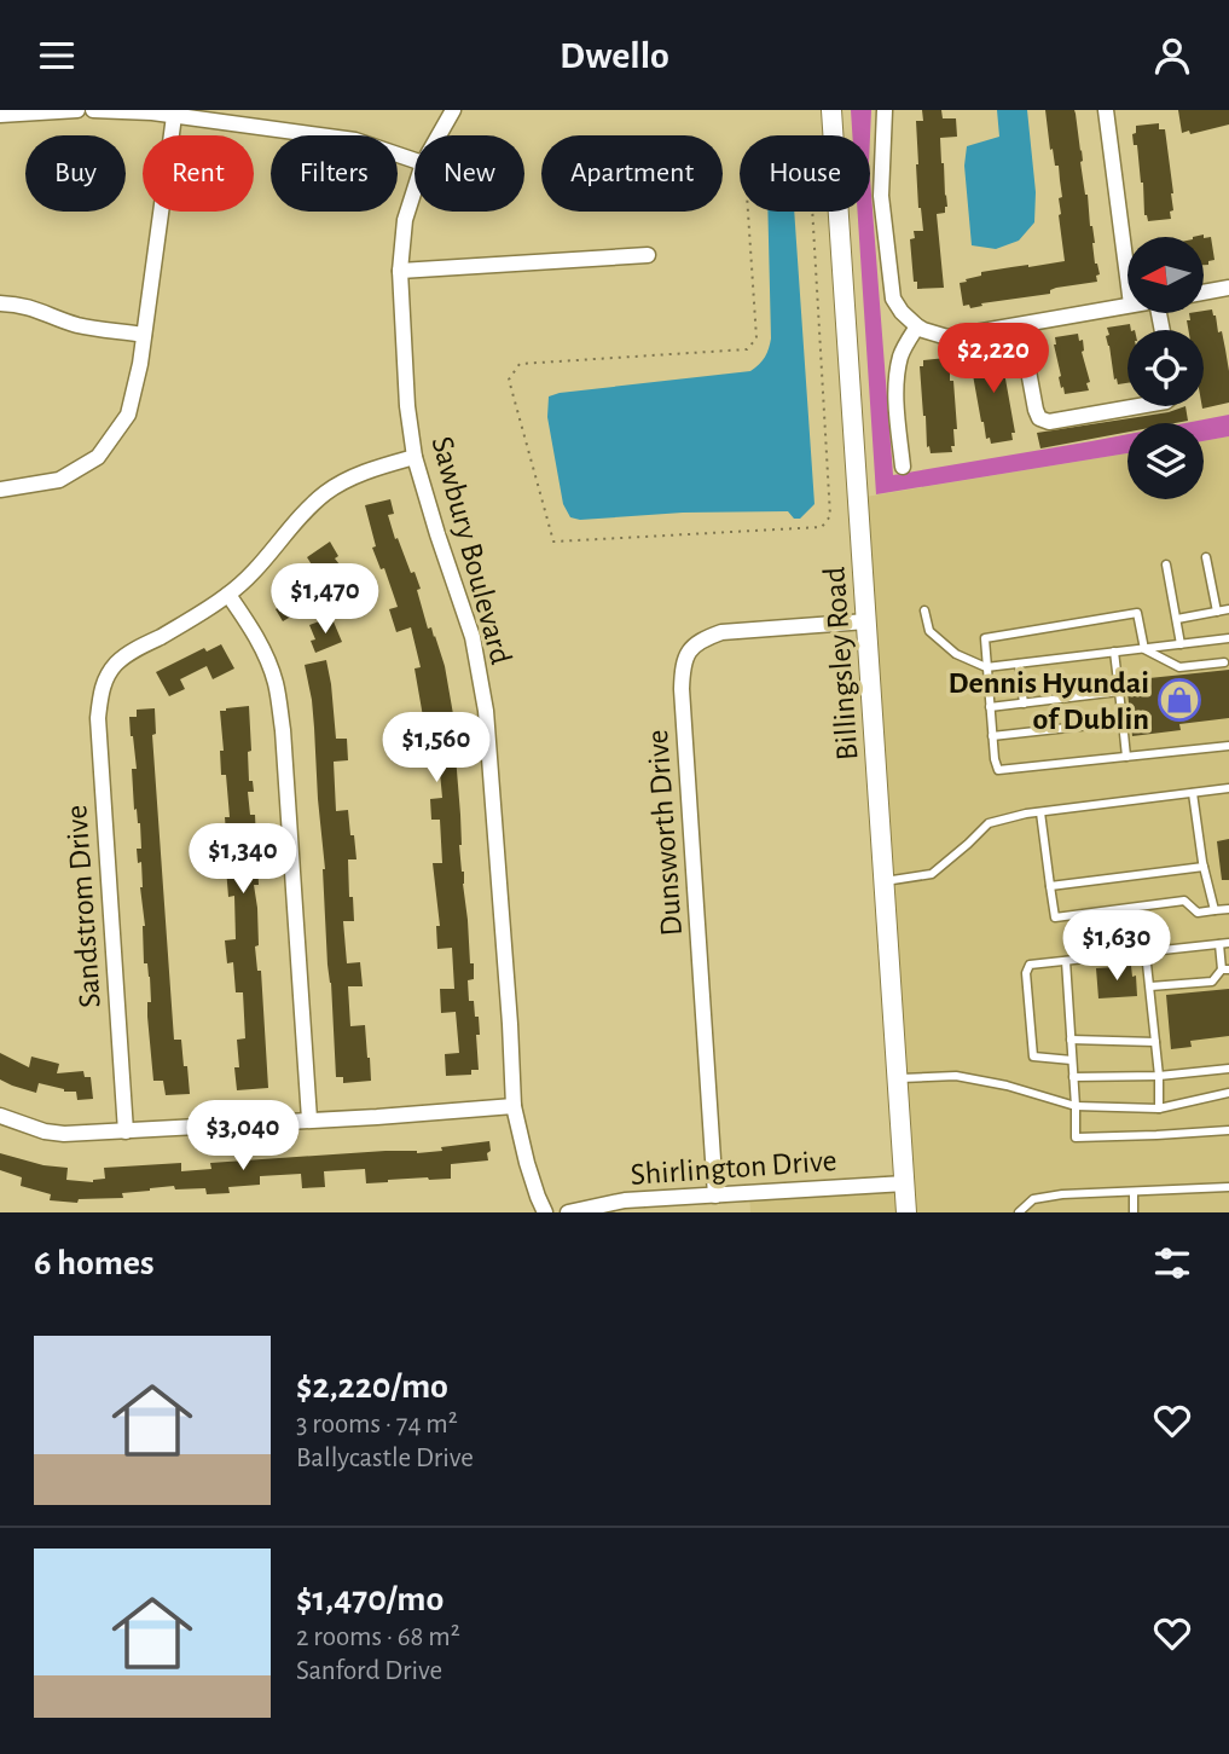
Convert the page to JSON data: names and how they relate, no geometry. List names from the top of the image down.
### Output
{
  "streets": {
    "street": [
      "Sawbury Boulevard",
      "Billingsley Road",
      "Dunsworth Drive",
      "Sandstrom Drive",
      "Shirlington Drive"
    ]
  },
  "crossings": [
    ["Billingsley Road", "Dunsworth Drive"],
    ["Billingsley Road", "Shirlington Drive"],
    ["Dunsworth Drive", "Shirlington Drive"]
  ],
  "places": {
    "shop": ["Dennis Hyundai of Dublin"]
  },
  "north": "left",
  "page": {
    "header": "Dwello",
    "chip": [
      "Buy",
      "Rent",
      "Filters",
      "New",
      "Apartment",
      "House"
    ],
    "price": [
      "$2,220",
      "$1,470",
      "$1,560",
      "$1,340",
      "$1,630",
      "$3,040"
    ],
    "heading": "6 homes",
    "list": [
      {
        "name": "$2,220/mo",
        "note": "3 rooms · 74 m² · Ballycastle Drive"
      },
      {
        "name": "$1,470/mo",
        "note": "2 rooms · 68 m² · Sanford Drive"
      }
    ]
  }
}
